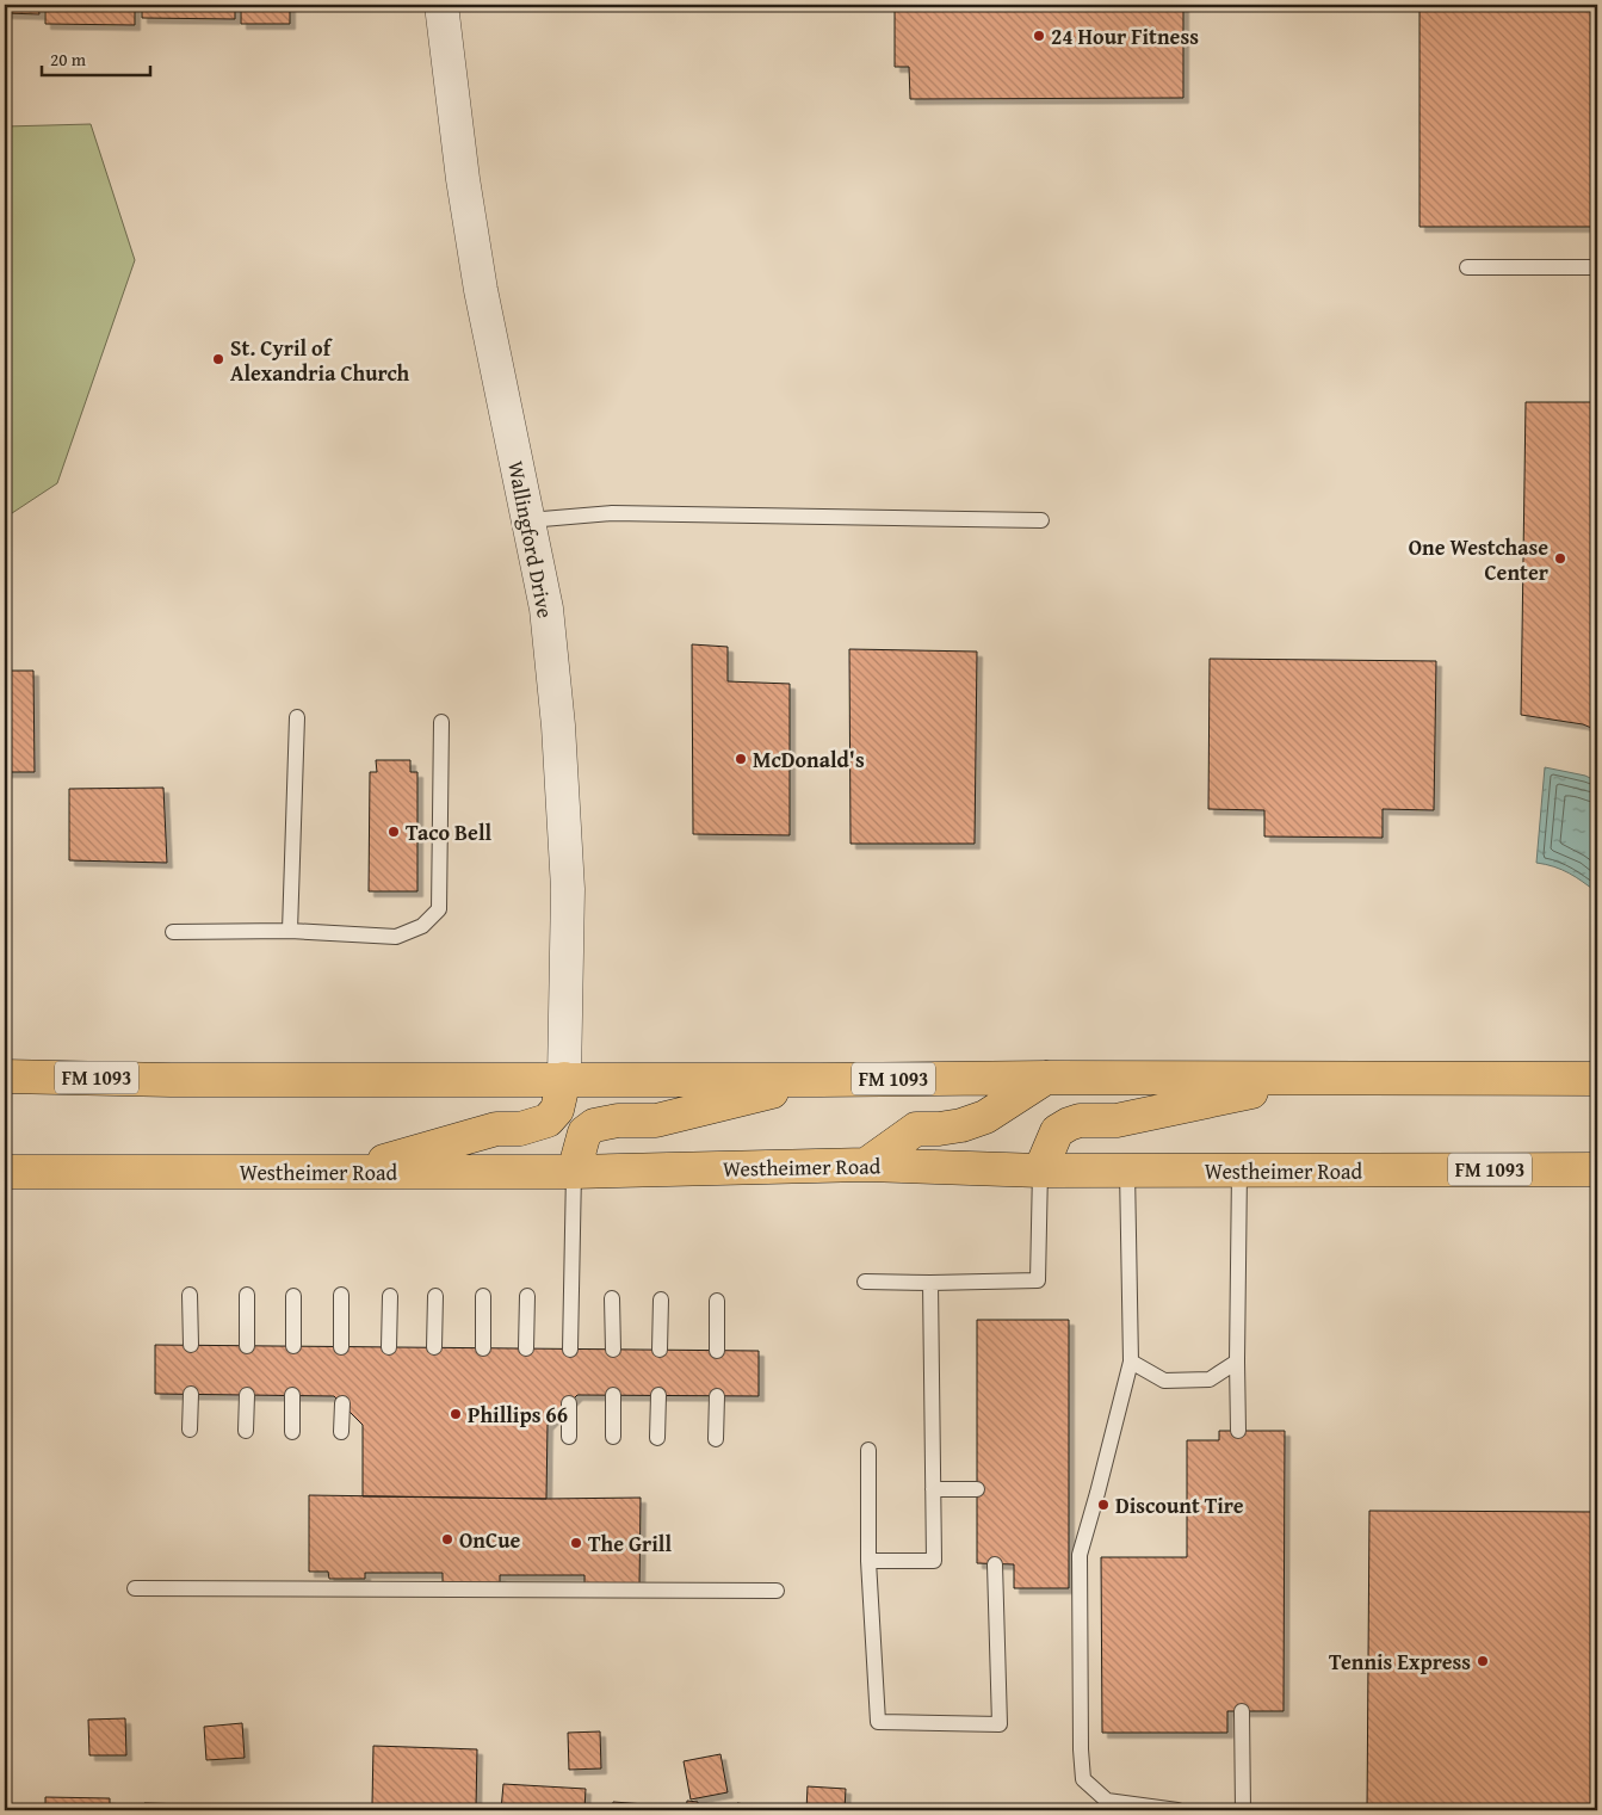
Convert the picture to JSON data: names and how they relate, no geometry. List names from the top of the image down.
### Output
{
  "streets": {
    "main road": ["FM 1093", "Westheimer Road"],
    "street": ["Wallingford Drive"]
  },
  "crossings": [
    ["Wallingford Drive", "FM 1093"]
  ],
  "places": [
    "24 Hour Fitness",
    "St. Cyril of Alexandria Church",
    "One Westchase Center",
    "McDonald's",
    "Taco Bell",
    "Phillips 66",
    "Discount Tire",
    "OnCue",
    "The Grill",
    "Tennis Express"
  ],
  "scale_bar": "20 m"
}
